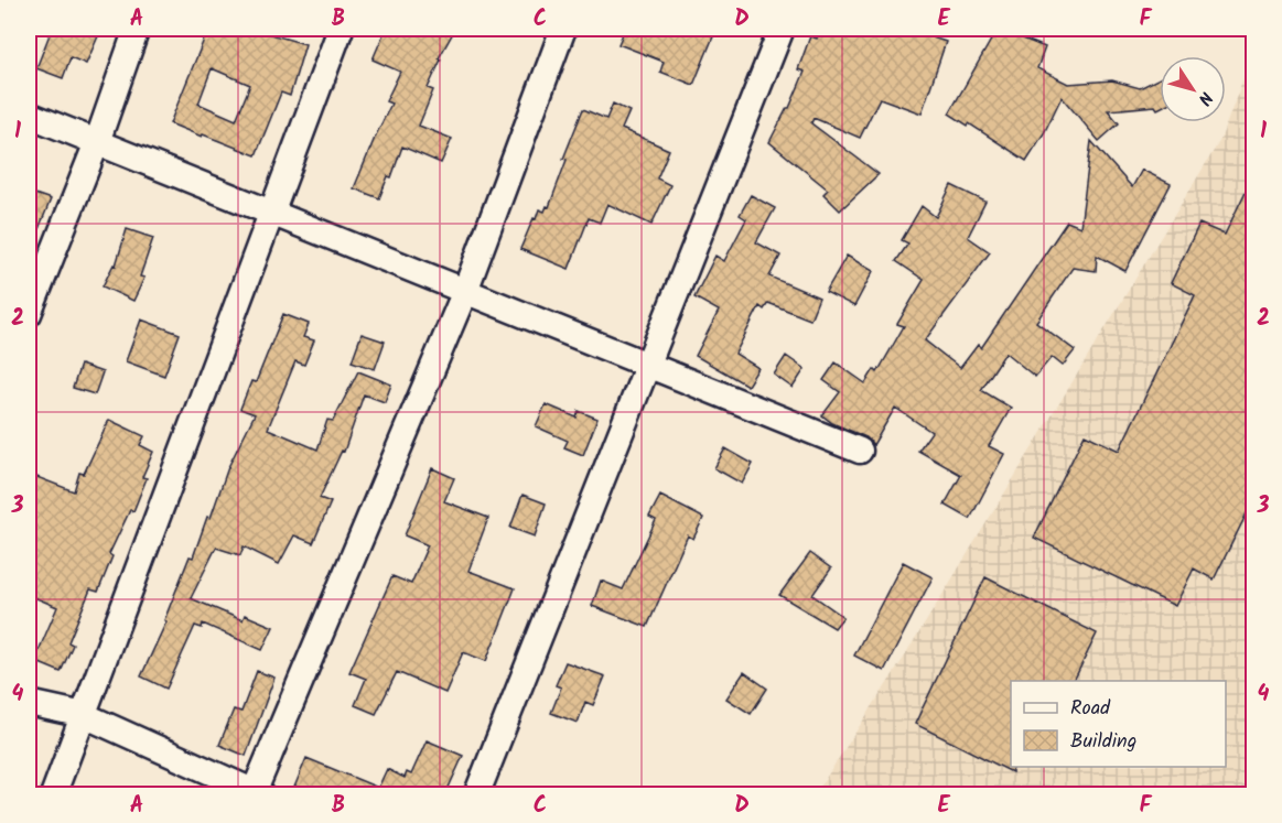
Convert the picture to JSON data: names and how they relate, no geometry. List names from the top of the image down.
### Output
{
  "legend": ["Road", "Building"],
  "north": "bottom right",
  "grid": {
    "columns": [
      "A",
      "B",
      "C",
      "D",
      "E",
      "F"
    ],
    "rows": [
      "1",
      "2",
      "3",
      "4"
    ]
  }
}
